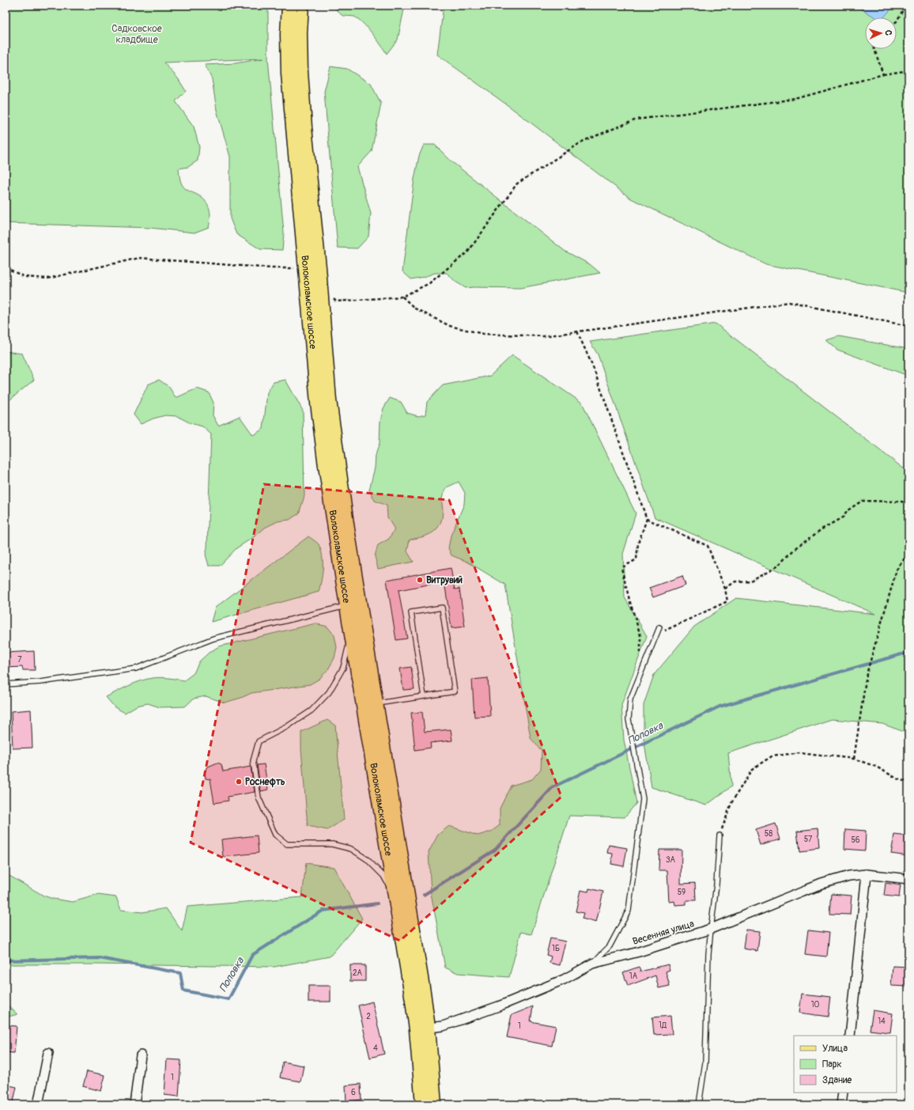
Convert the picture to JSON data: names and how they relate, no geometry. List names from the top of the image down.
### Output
{
  "streets": {
    "main road": ["Волоколамское шоссе"],
    "street": ["Весенняя улица"]
  },
  "crossings": [
    ["Волоколамское шоссе", "Весенняя улица"]
  ],
  "water": ["Поповка"],
  "parks": ["Садковское кладбище"],
  "places": ["Витрувий", "Роснефть"],
  "house_numbers": [
    "7",
    "58",
    "57",
    "56",
    "3А",
    "59",
    "1Б",
    "2А",
    "1А",
    "10",
    "2",
    "14",
    "1Д",
    "1",
    "4",
    "1",
    "6"
  ],
  "legend": ["Улица", "Парк", "Здание"],
  "north": "right"
}
